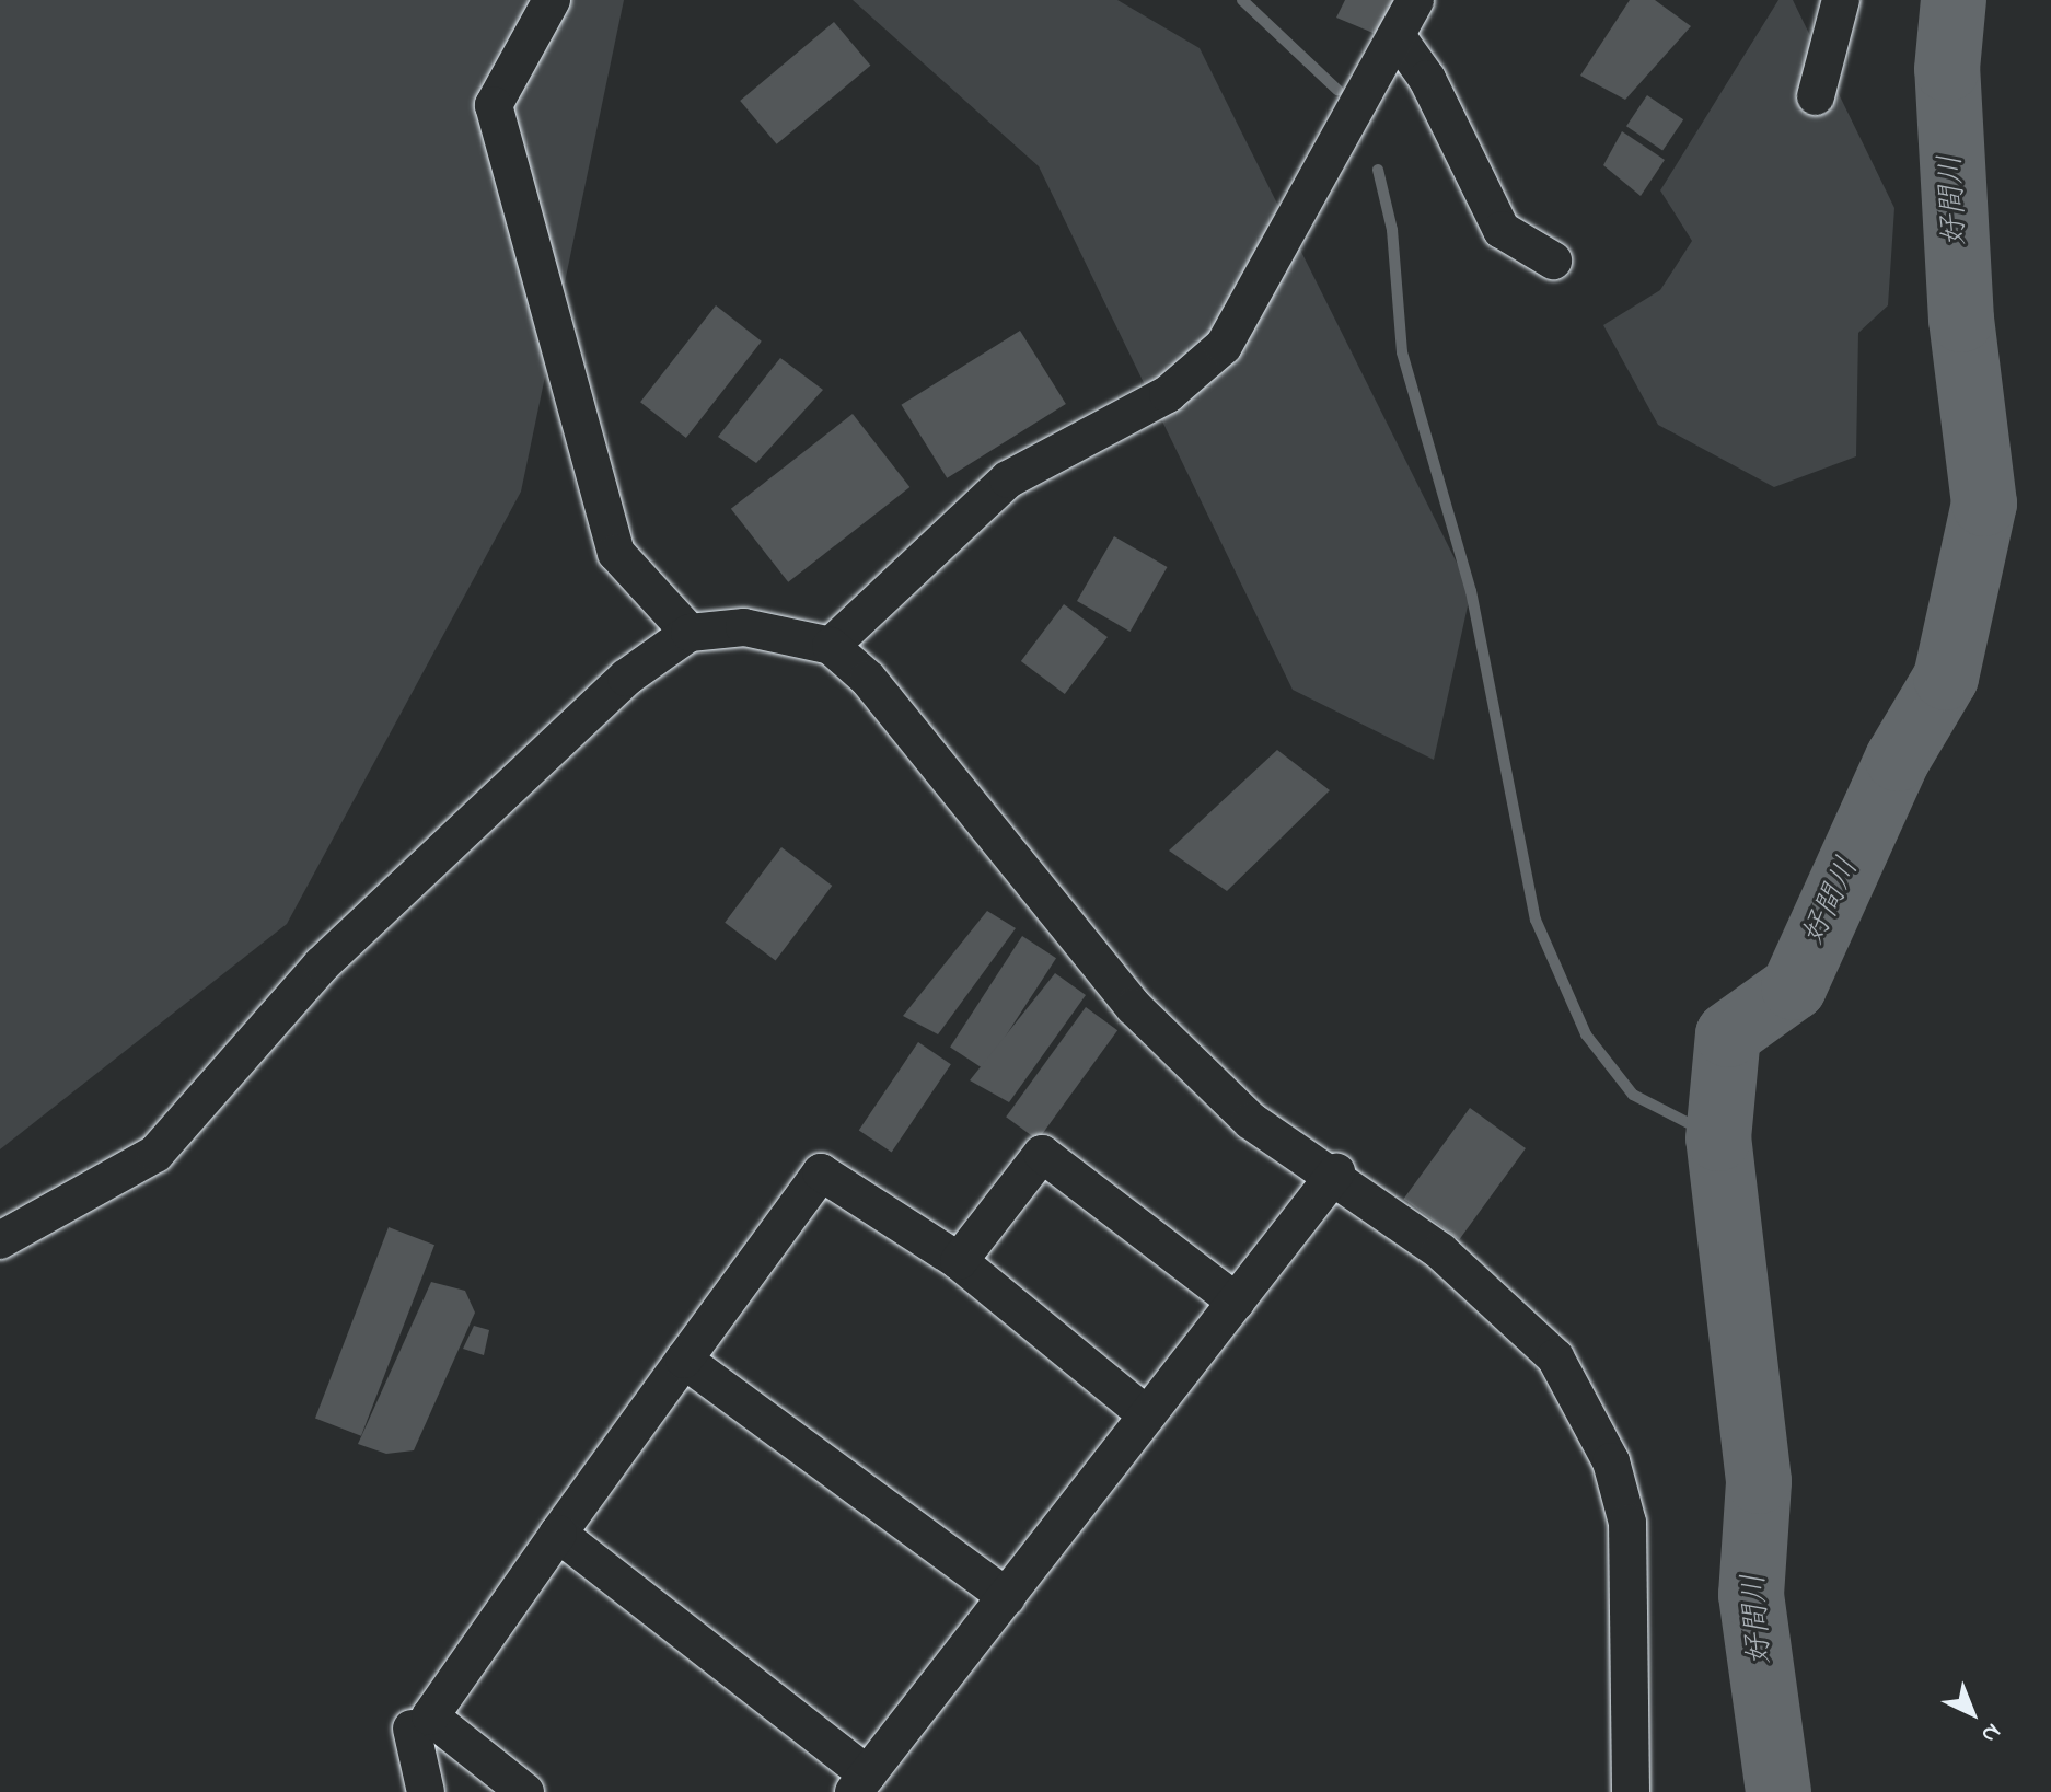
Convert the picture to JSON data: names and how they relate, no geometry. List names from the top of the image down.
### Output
{
  "water": ["好間川"],
  "north": "bottom right"
}
